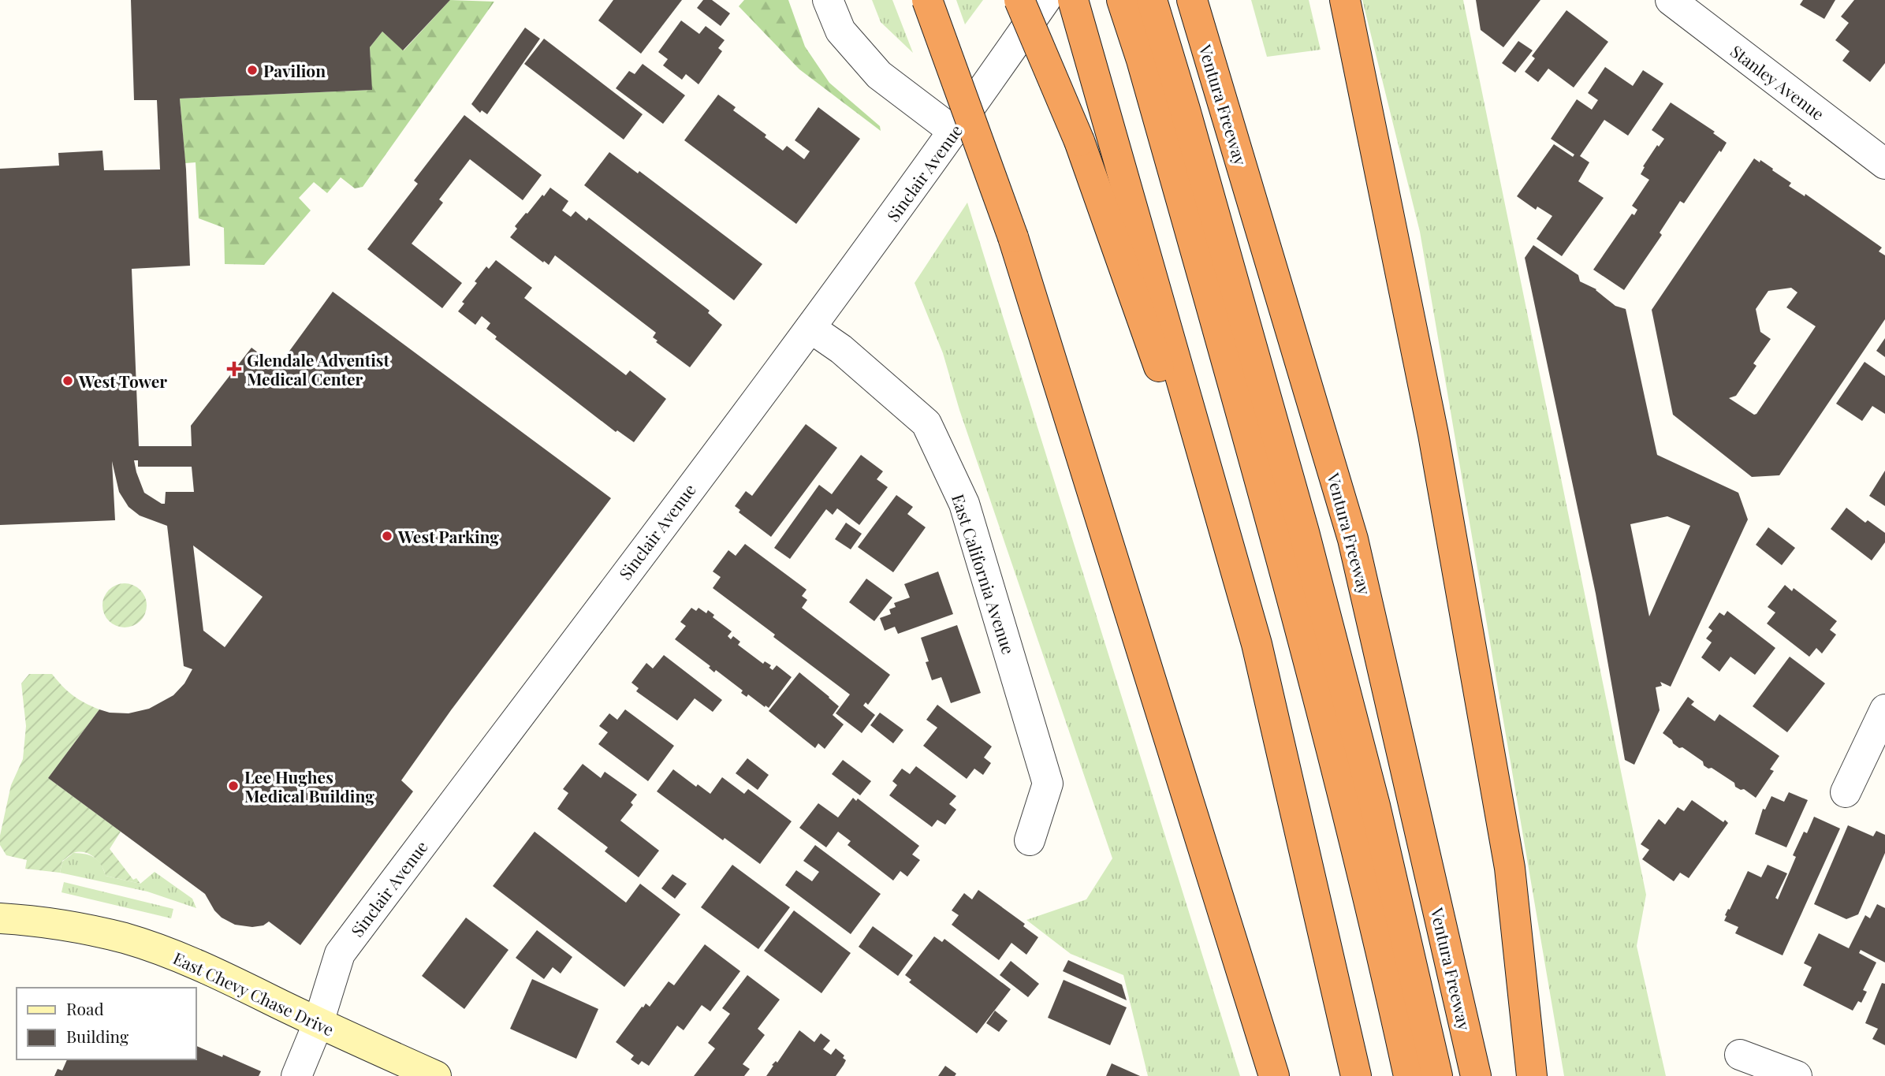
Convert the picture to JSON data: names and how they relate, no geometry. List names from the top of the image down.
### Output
{
  "streets": {
    "highway": ["Ventura Freeway"],
    "main road": ["East Chevy Chase Drive"],
    "street": ["Stanley Avenue", "Sinclair Avenue", "East California Avenue"]
  },
  "crossings": [
    ["Sinclair Avenue", "East California Avenue"],
    ["Sinclair Avenue", "East Chevy Chase Drive"]
  ],
  "places": {
    "other": [
      "Pavilion",
      "West Tower",
      "West Parking",
      "Lee Hughes Medical Building"
    ],
    "health": ["Glendale Adventist Medical Center"]
  },
  "legend": ["Road", "Building"]
}
